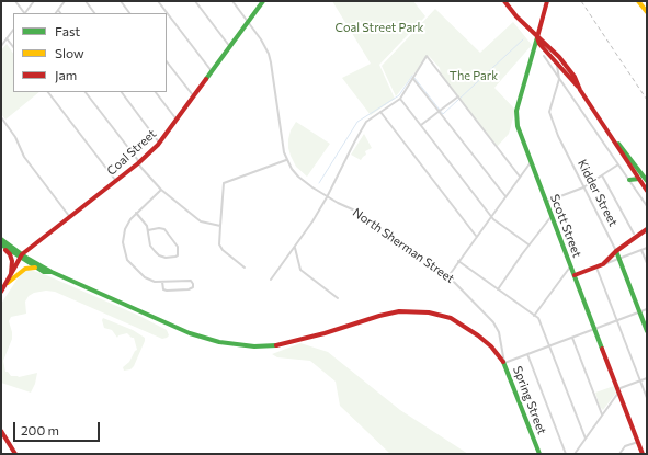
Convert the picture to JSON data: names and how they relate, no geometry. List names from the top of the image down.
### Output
{
  "streets": {
    "main road": [
      "Coal Street",
      "Kidder Street",
      "Scott Street",
      "Spring Street"
    ],
    "street": ["North Sherman Street"]
  },
  "crossings": [
    ["Coal Street", "North Sherman Street"],
    ["North Sherman Street", "Spring Street"]
  ],
  "parks": ["Coal Street Park", "The Park"],
  "legend": ["Fast", "Slow", "Jam"],
  "scale_bar": "200 m"
}
